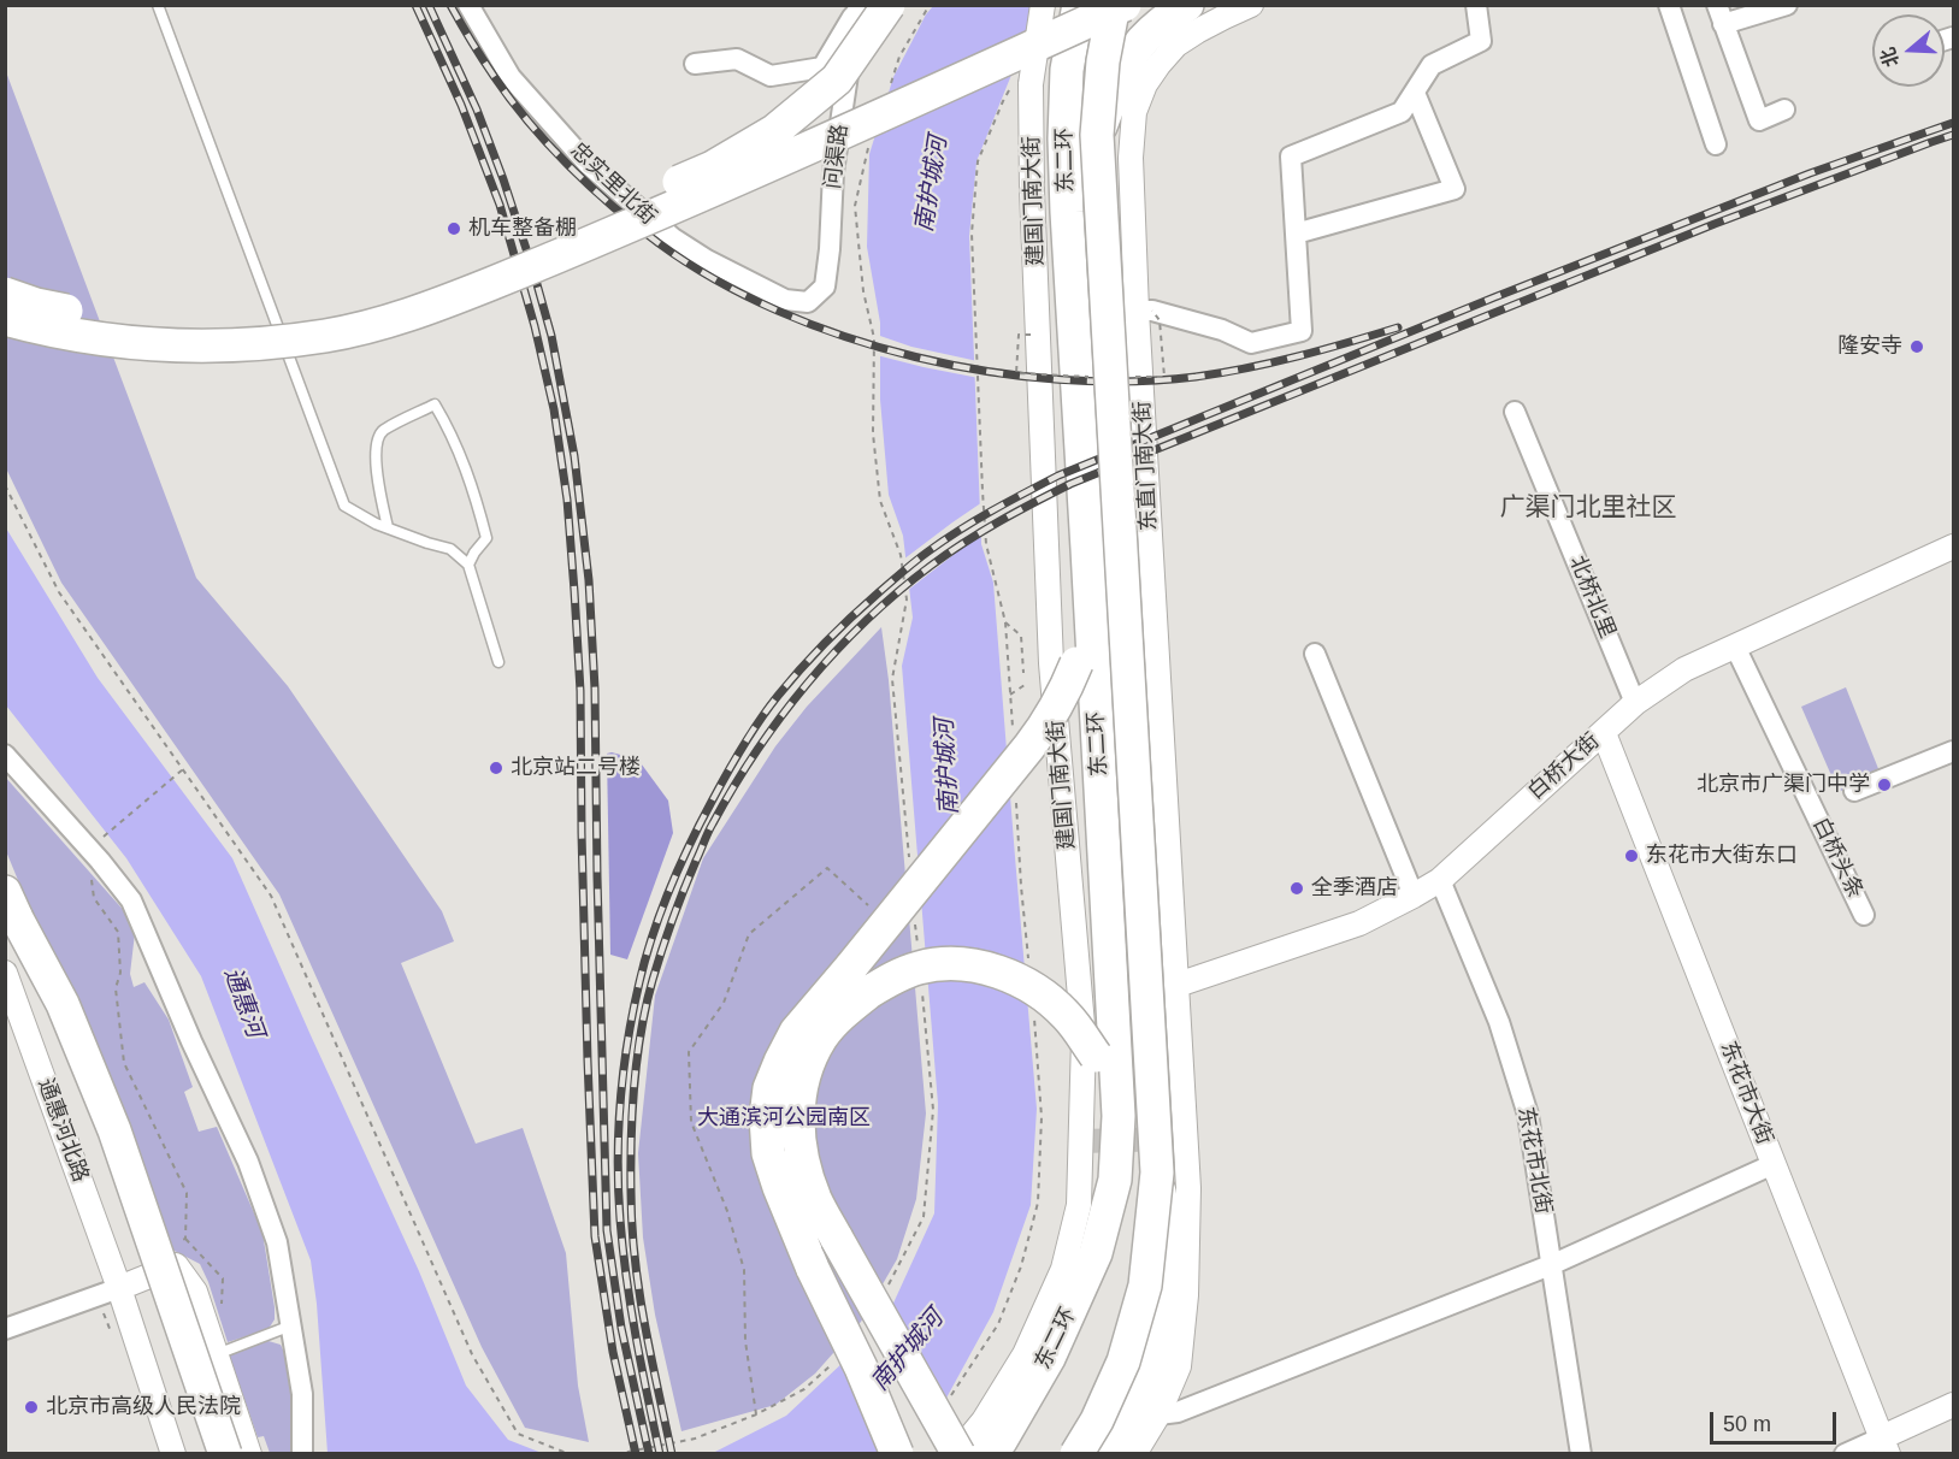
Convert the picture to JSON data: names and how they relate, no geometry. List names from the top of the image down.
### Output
{
  "streets": {
    "highway": ["东二环"],
    "street": [
      "问渠路",
      "忠实里北街",
      "建国门南大街",
      "东直门南大街",
      "北桥北里",
      "白桥大街",
      "白桥头条",
      "东花市大街",
      "通惠河北路",
      "东花市北街"
    ]
  },
  "crossings": [
    ["问渠路", "忠实里北街"],
    ["东直门南大街", "白桥大街"],
    ["北桥北里", "白桥大街"],
    ["白桥大街", "白桥头条"],
    ["白桥大街", "东花市大街"],
    ["白桥大街", "东花市北街"]
  ],
  "districts": ["广渠门北里社区"],
  "water": ["南护城河", "通惠河"],
  "parks": ["大通滨河公园南区"],
  "places": [
    "机车整备棚",
    "隆安寺",
    "北京站二号楼",
    "北京市广渠门中学",
    "东花市大街东口",
    "全季酒店",
    "北京市高级人民法院"
  ],
  "scale_bar": "50 m",
  "north": "left"
}
